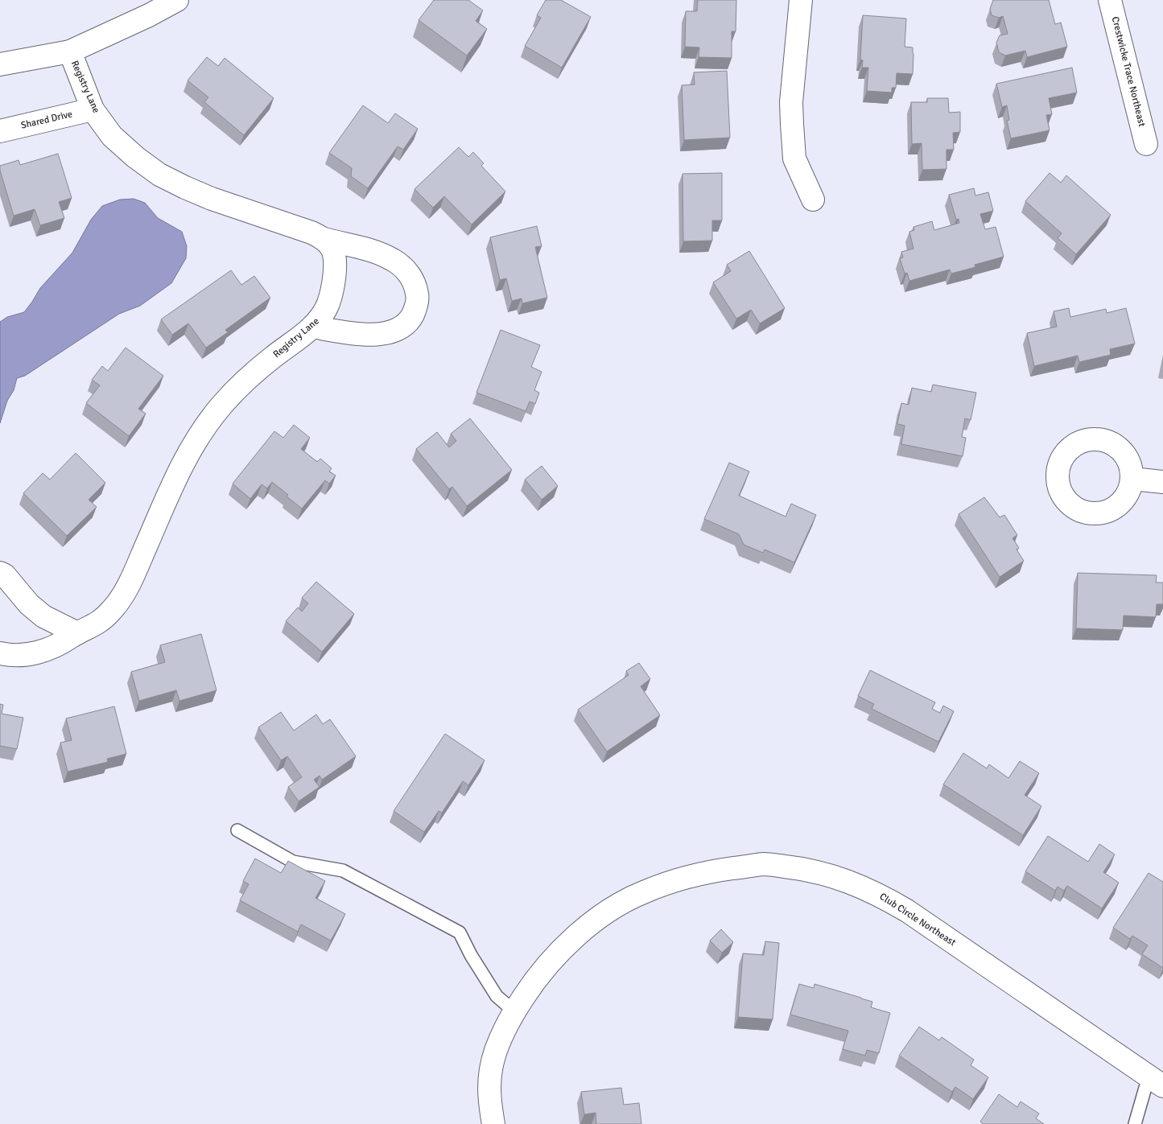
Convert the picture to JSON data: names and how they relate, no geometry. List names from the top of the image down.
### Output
{
  "streets": {
    "street": [
      "Crestwicke Trace Northeast",
      "Registry Lane",
      "Shared Drive",
      "Club Circle Northeast"
    ]
  },
  "crossings": [
    ["Registry Lane", "Shared Drive"]
  ]
}
